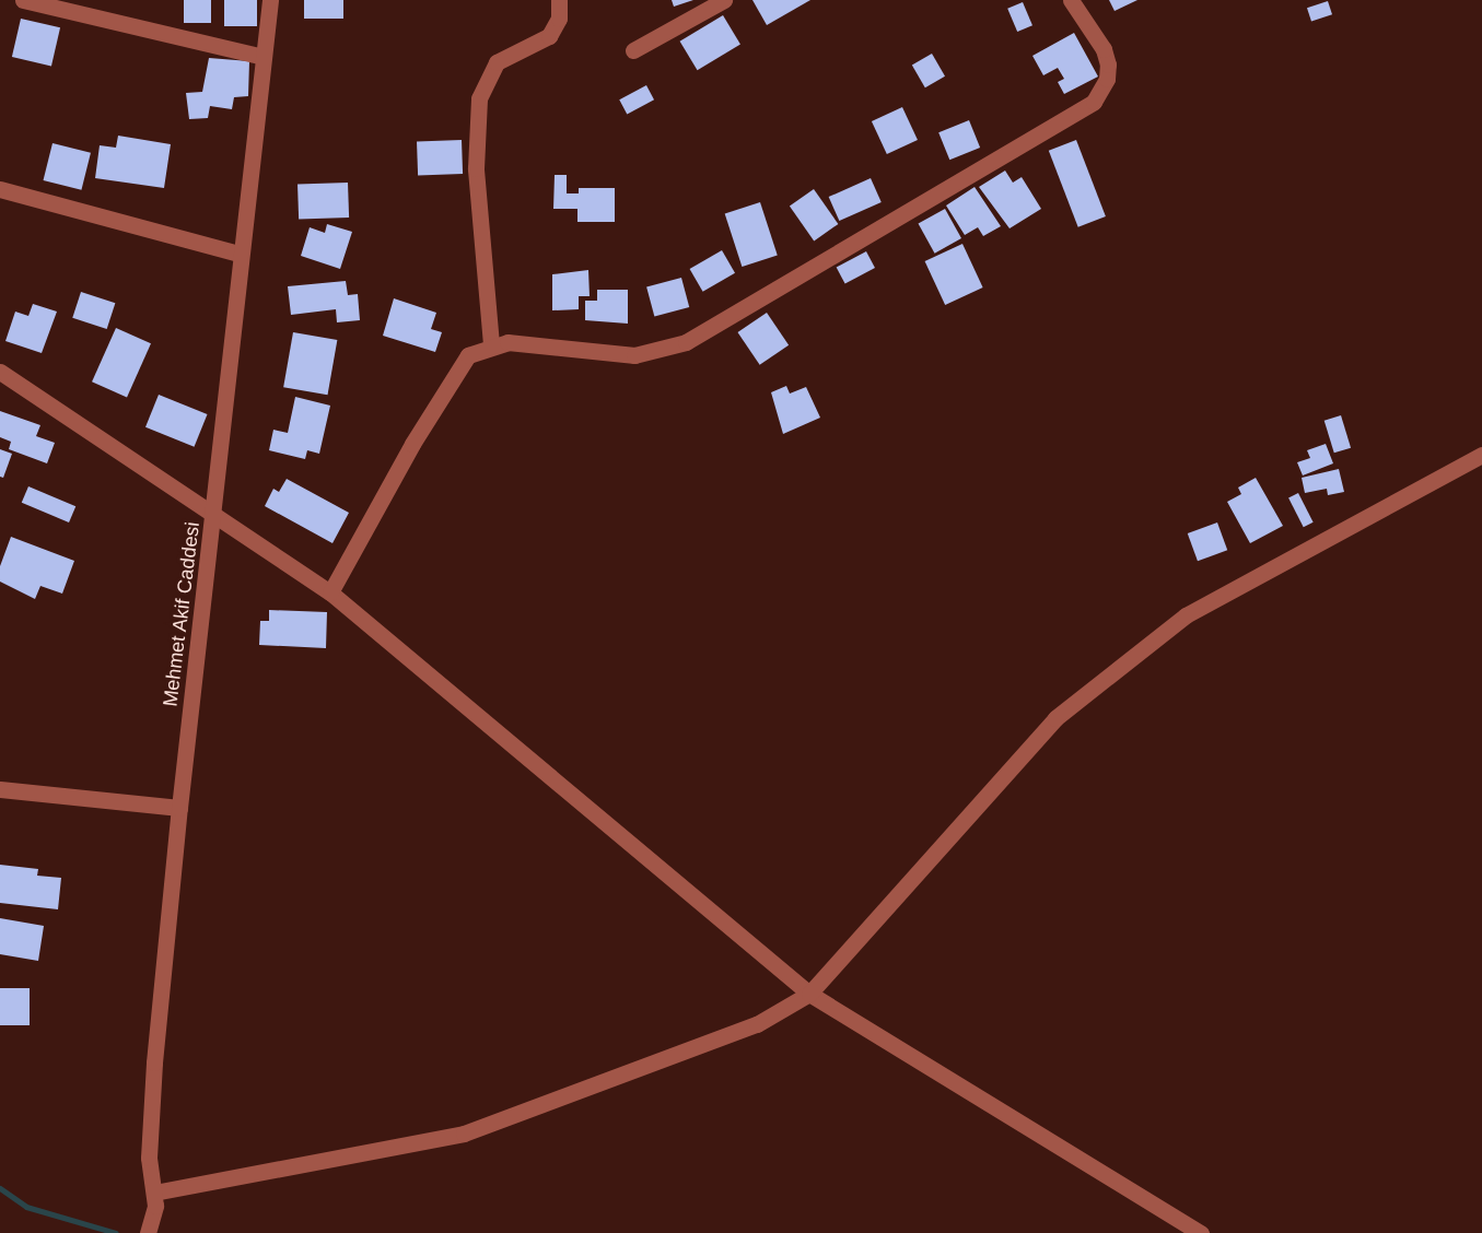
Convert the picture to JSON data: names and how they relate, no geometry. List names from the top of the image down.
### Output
{
  "streets": {
    "street": ["Mehmet Akif Caddesi"]
  }
}
